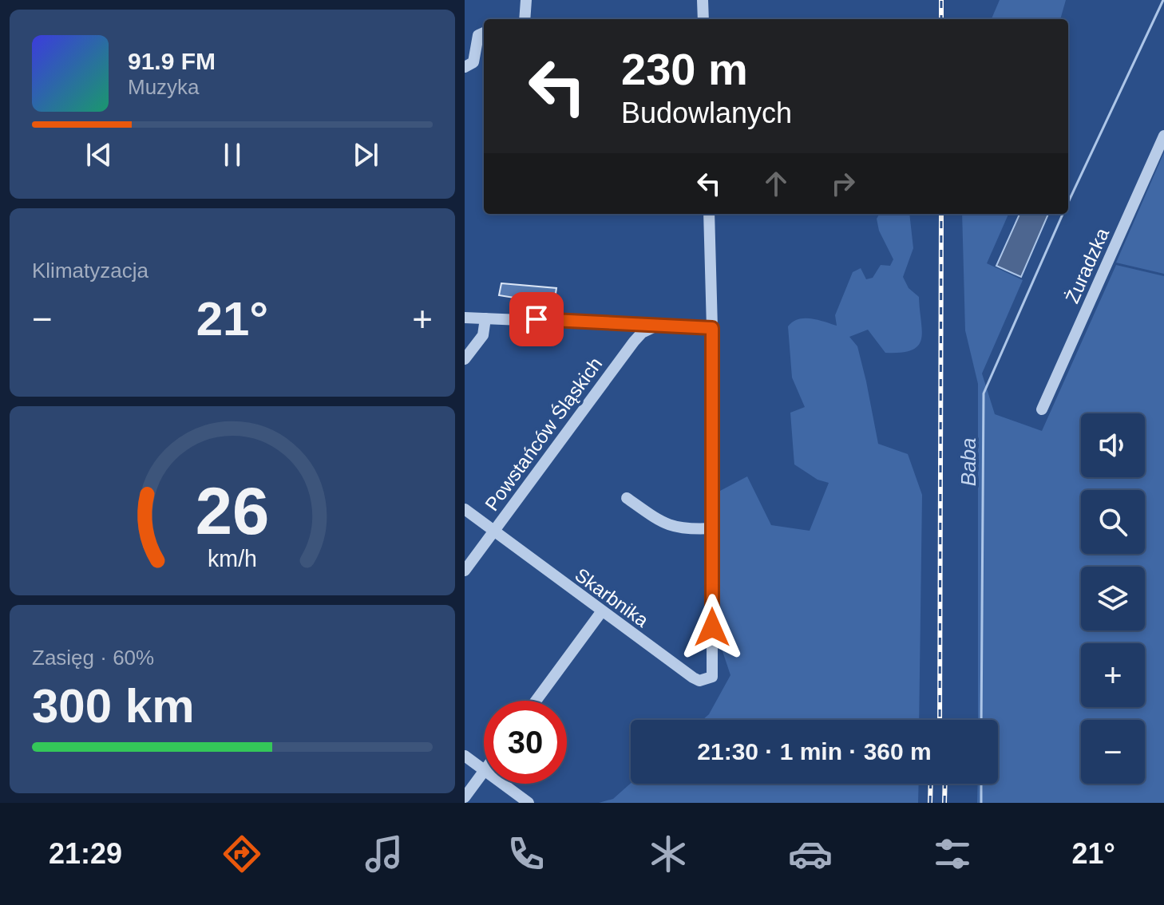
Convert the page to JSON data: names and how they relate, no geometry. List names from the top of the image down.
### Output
{
  "streets": {
    "street": ["Żuradzka", "Powstańców Śląskich", "Skarbnika"]
  },
  "crossings": [
    ["Powstańców Śląskich", "Skarbnika"]
  ],
  "water": ["Baba"],
  "page": {
    "turn": ["230 m", "Budowlanych"],
    "song": ["91.9 FM", "Muzyka"],
    "tile": [
      "Klimatyzacja",
      ["Zasięg · 60%", "300 km"]
    ],
    "heat": ["−", "21°", "+"],
    "map_buttons": ["+", "−"],
    "limit": "30",
    "trip": "21:30 · 1 min · 360 m",
    "tabs": ["21:29", "21°"],
    "gauge": ["26", "km/h"]
  }
}
